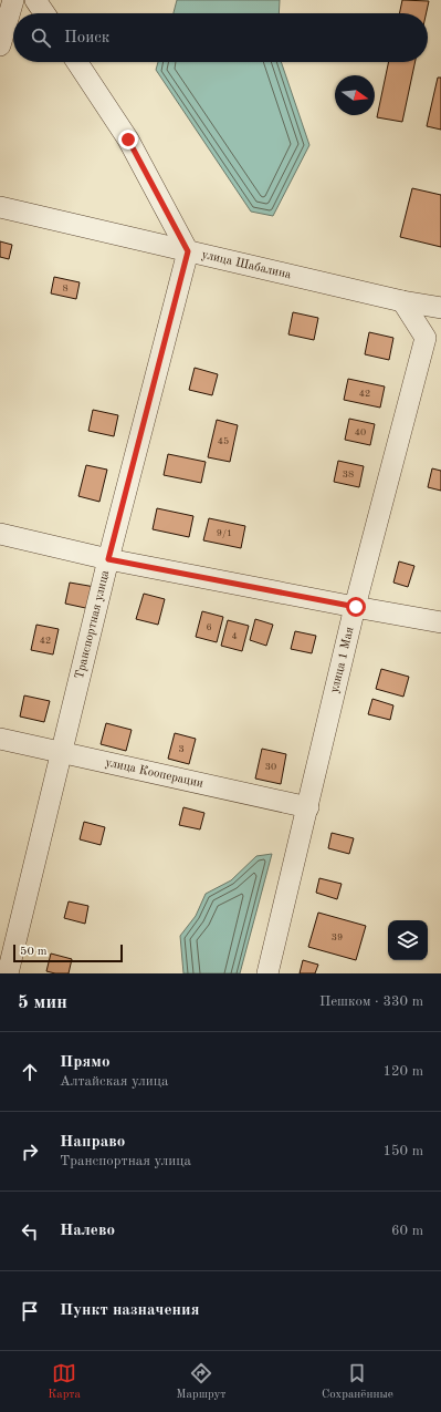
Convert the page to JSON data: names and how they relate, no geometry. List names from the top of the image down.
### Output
{
  "streets": {
    "street": [
      "улица Шабалина",
      "Транспортная улица",
      "улица 1 Мая",
      "улица Кооперации"
    ]
  },
  "crossings": [
    ["улица Шабалина", "Транспортная улица"],
    ["улица Шабалина", "улица 1 Мая"],
    ["Транспортная улица", "улица Кооперации"],
    ["улица 1 Мая", "улица Кооперации"]
  ],
  "house_numbers": [
    "8",
    "42",
    "40",
    "45",
    "38",
    "9/1",
    "6",
    "4",
    "42",
    "3",
    "30",
    "39"
  ],
  "scale_bar": "50 m",
  "north": "right",
  "page": {
    "search": "Поиск",
    "scale": "50 m",
    "heading": ["5 мин", "Пешком · 330 m"],
    "list": [
      ["Прямо", "Алтайская улица", "120 m"],
      ["Направо", "Транспортная улица", "150 m"],
      ["Налево", "60 m"],
      "Пункт назначения"
    ],
    "nav": ["Карта", "Маршрут", "Сохранённые"]
  }
}
